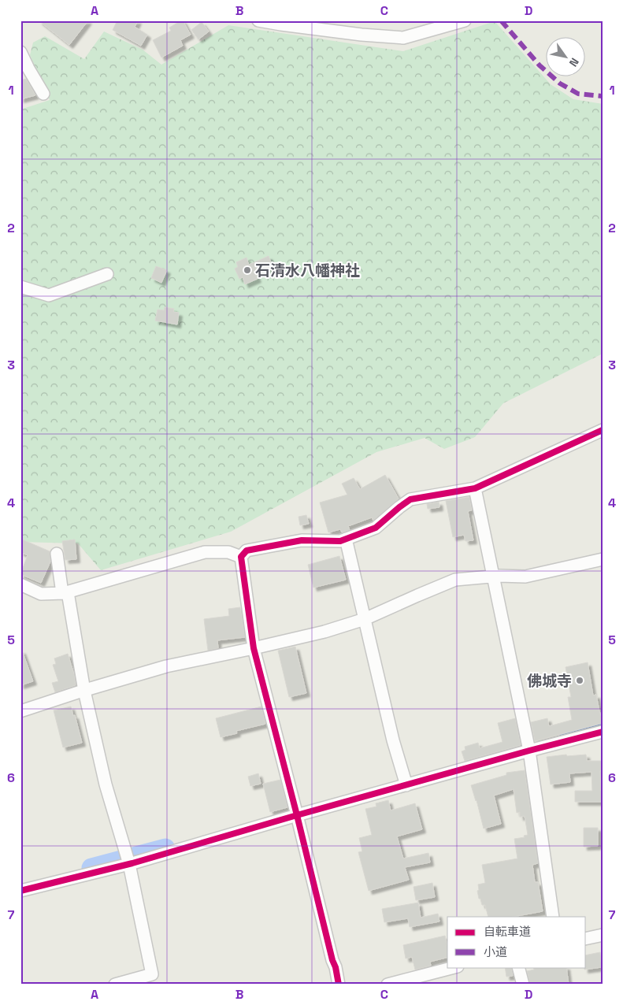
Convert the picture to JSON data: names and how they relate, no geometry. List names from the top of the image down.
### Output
{
  "places": ["石清水八幡神社", "佛城寺"],
  "legend": ["自転車道", "小道"],
  "north": "bottom right",
  "grid": {
    "columns": [
      "A",
      "B",
      "C",
      "D"
    ],
    "rows": [
      "1",
      "2",
      "3",
      "4",
      "5",
      "6",
      "7"
    ]
  }
}
